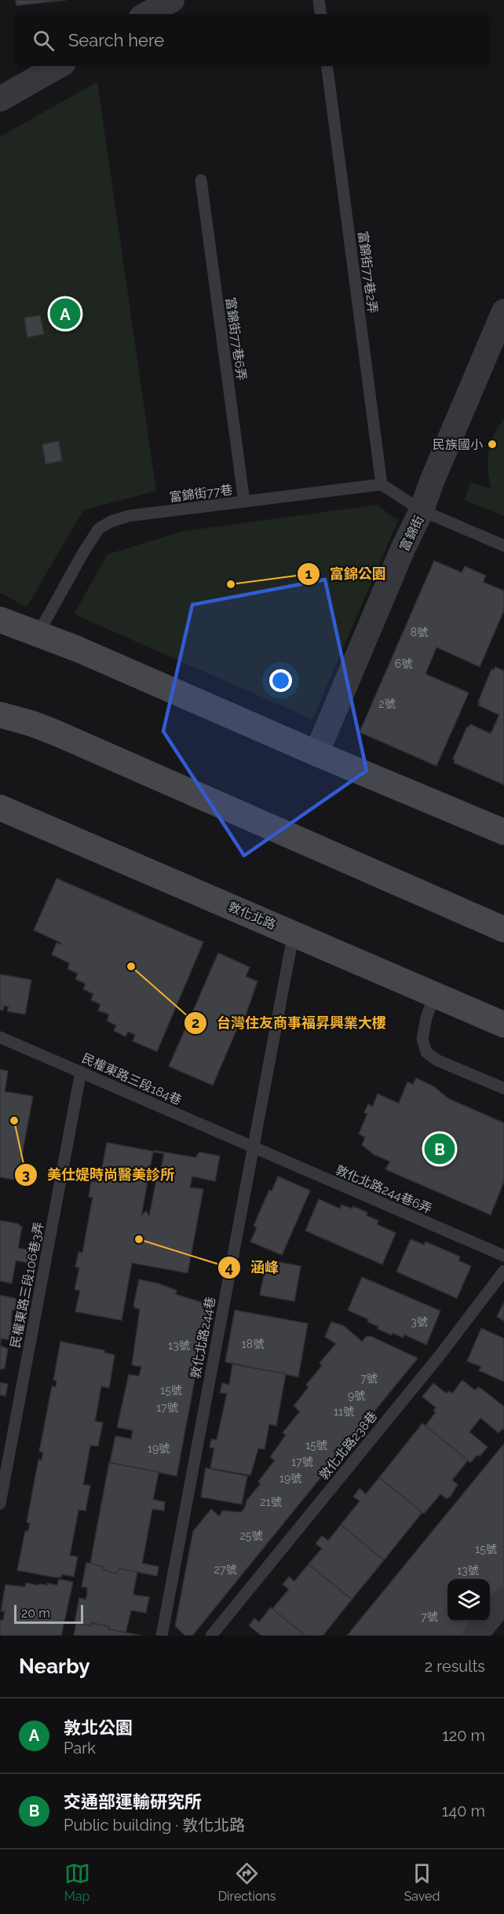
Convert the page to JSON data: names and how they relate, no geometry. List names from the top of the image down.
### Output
{
  "streets": {
    "main road": ["敦化北路"],
    "street": ["富錦街"],
    "lane": [
      "富錦街77巷2弄",
      "富錦街77巷6弄",
      "富錦街77巷",
      "民權東路三段184巷",
      "敦化北路244巷6弄",
      "民權東路三段106巷3弄",
      "敦化北路244巷",
      "敦化北路238巷"
    ]
  },
  "crossings": [
    ["富錦街77巷2弄", "富錦街77巷"],
    ["富錦街77巷6弄", "富錦街77巷"],
    ["敦化北路", "敦化北路244巷"],
    ["民權東路三段184巷", "敦化北路244巷6弄"],
    ["民權東路三段184巷", "民權東路三段106巷3弄"],
    ["民權東路三段184巷", "敦化北路244巷"],
    ["敦化北路244巷6弄", "敦化北路244巷"]
  ],
  "places": [
    "民族國小",
    "富錦公園",
    "台灣住友商事福昇興業大樓",
    "美仕媞時尚醫美診所",
    "涵峰"
  ],
  "house_numbers": [
    "8號",
    "6號",
    "2號",
    "3號",
    "18號",
    "13號",
    "7號",
    "15號",
    "9號",
    "17號",
    "11號",
    "15號",
    "19號",
    "17號",
    "19號",
    "21號",
    "25號",
    "15號",
    "27號",
    "13號",
    "7號"
  ],
  "scale_bar": "20 m",
  "page": {
    "search": "Search here",
    "pins": ["A", "B"],
    "scale": "20 m",
    "heading": ["Nearby", "2 results"],
    "list": [
      {
        "mark": "A",
        "name": "敦北公園",
        "note": "Park",
        "value": "120 m"
      },
      {
        "mark": "B",
        "name": "交通部運輸研究所",
        "note": "Public building · 敦化北路",
        "value": "140 m"
      }
    ],
    "nav": ["Map", "Directions", "Saved"]
  }
}
